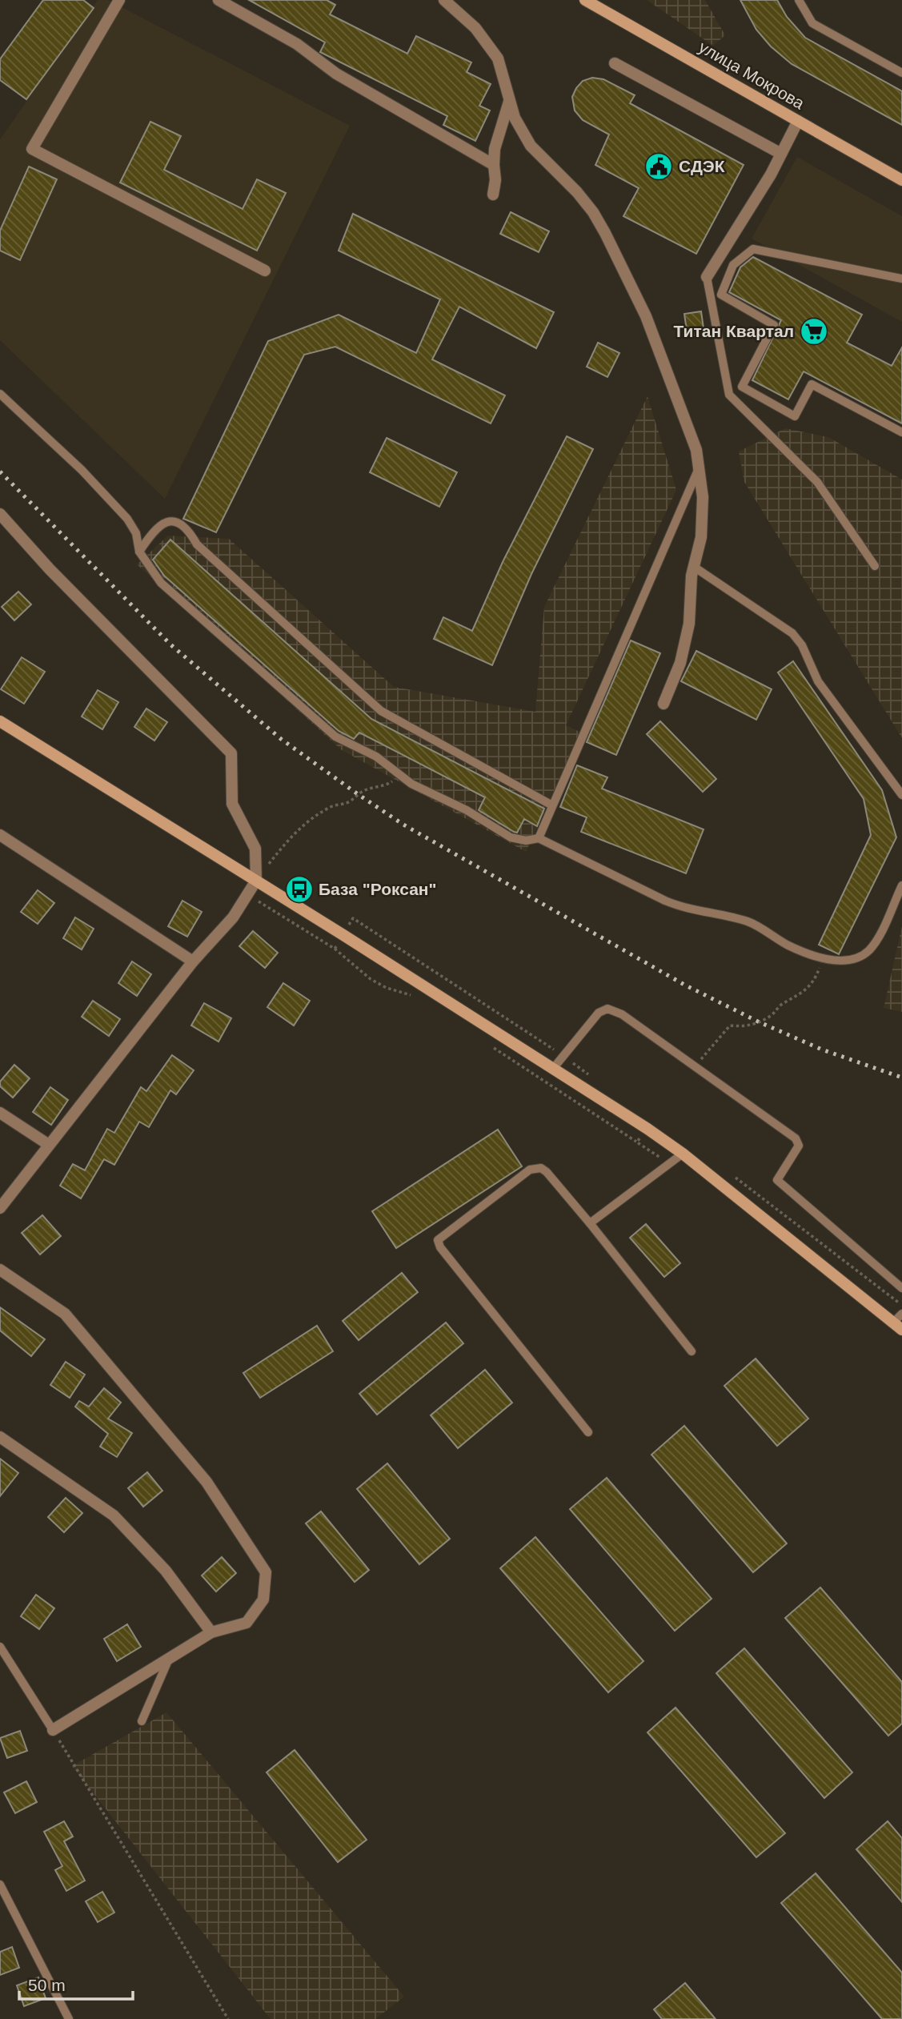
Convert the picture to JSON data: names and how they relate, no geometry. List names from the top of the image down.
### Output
{
  "streets": {
    "street": ["улица Мокрова"]
  },
  "places": {
    "public building": ["СДЭК"],
    "supermarket": ["Титан Квартал"],
    "bus stop": ["База \"Роксан\""]
  },
  "scale_bar": "50 m"
}
